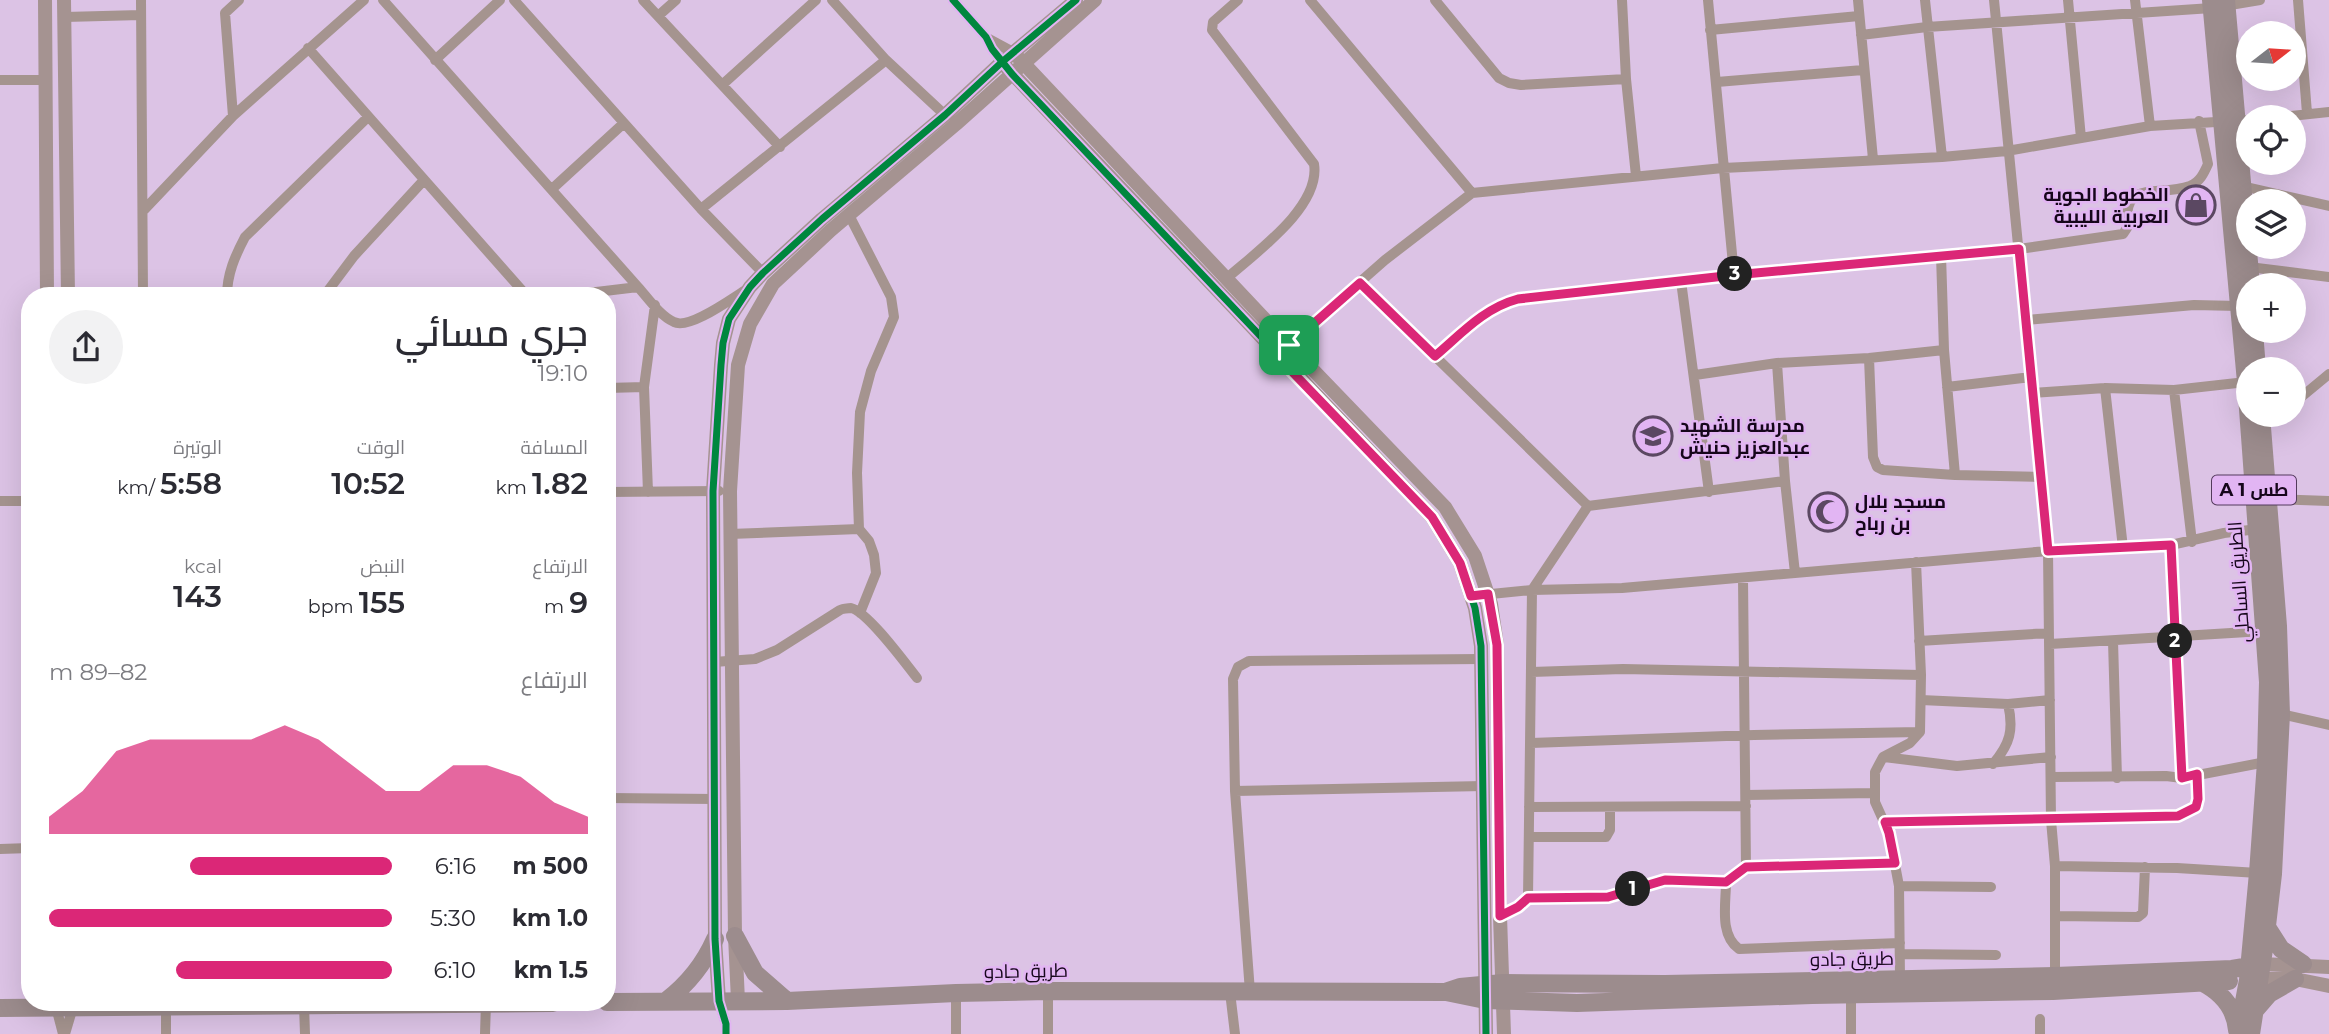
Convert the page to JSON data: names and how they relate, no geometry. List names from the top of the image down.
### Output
{
  "streets": {
    "highway": ["A 1 طس", "الطريق الساحلي", "طريق جادو"]
  },
  "crossings": [
    ["A 1 طس", "الطريق الساحلي"],
    ["A 1 طس", "طريق جادو"],
    ["الطريق الساحلي", "طريق جادو"]
  ],
  "places": {
    "shop": ["الخطوط الجوية العربية الليبية"],
    "school or university": ["مدرسة الشهيد عبدالعزيز حنيش"],
    "mosque": ["مسجد بلال بن رباح"]
  },
  "north": "right",
  "page": {
    "map_buttons": ["+", "−"],
    "pins": ["3", "2", "1"],
    "heading": ["جري مسائي", "19:10"],
    "stats": [
      ["المسافة", "1.82 km"],
      ["الوقت", "10:52"],
      ["الوتيرة", "5:58 /km"],
      ["الارتفاع", "9 m"],
      ["النبض", "155 bpm"],
      ["kcal", "143"]
    ],
    "chart": ["الارتفاع", "82–89 m"],
    "list": [
      {
        "name": "500 m",
        "note": "6:16"
      },
      {
        "name": "1.0 km",
        "note": "5:30"
      },
      {
        "name": "1.5 km",
        "note": "6:10"
      }
    ]
  }
}
